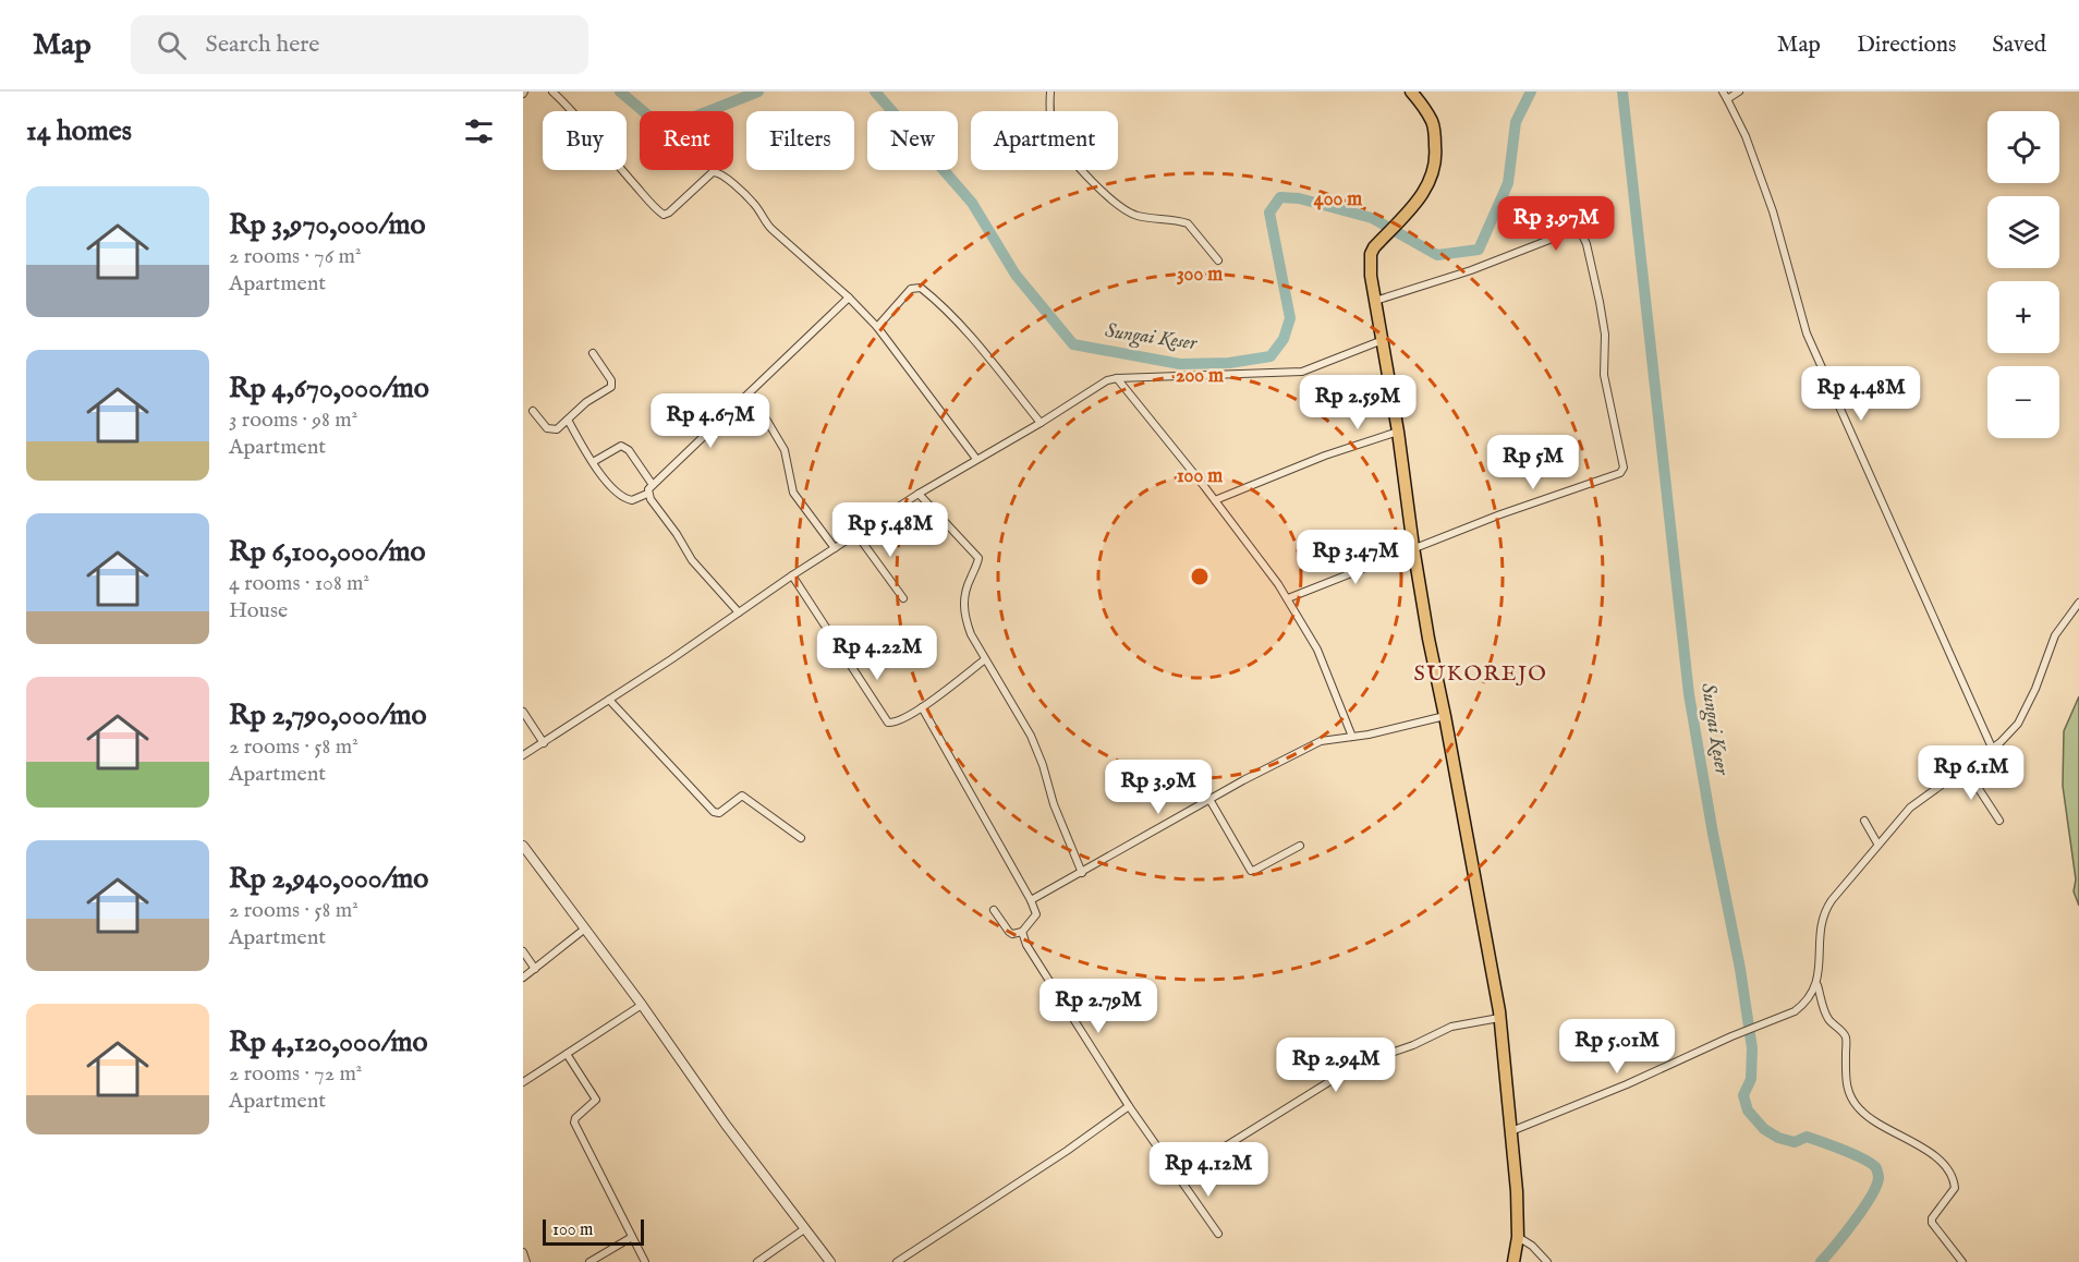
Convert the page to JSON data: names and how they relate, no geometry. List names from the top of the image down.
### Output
{
  "districts": ["SUKOREJO"],
  "water": ["Sungai Keser"],
  "scale_bar": "100 m",
  "page": {
    "header": "Map",
    "search": "Search here",
    "nav": ["Map", "Directions", "Saved"],
    "heading": "14 homes",
    "map_buttons": ["+", "−"],
    "chip": [
      "Buy",
      "Rent",
      "Filters",
      "New",
      "Apartment"
    ],
    "list": [
      {
        "name": "Rp 3,970,000/mo",
        "note": "2 rooms · 76 m² · Apartment"
      },
      {
        "name": "Rp 4,670,000/mo",
        "note": "3 rooms · 98 m² · Apartment"
      },
      {
        "name": "Rp 6,100,000/mo",
        "note": "4 rooms · 108 m² · House"
      },
      {
        "name": "Rp 2,790,000/mo",
        "note": "2 rooms · 58 m² · Apartment"
      },
      {
        "name": "Rp 2,940,000/mo",
        "note": "2 rooms · 58 m² · Apartment"
      },
      {
        "name": "Rp 4,120,000/mo",
        "note": "2 rooms · 72 m² · Apartment"
      }
    ],
    "price": [
      "Rp 3.97M",
      "Rp 4.48M",
      "Rp 2.59M",
      "Rp 4.67M",
      "Rp 5M",
      "Rp 5.48M",
      "Rp 3.47M",
      "Rp 4.22M",
      "Rp 6.1M",
      "Rp 3.9M",
      "Rp 2.79M",
      "Rp 5.01M",
      "Rp 2.94M",
      "Rp 4.12M"
    ],
    "scale": "100 m"
  },
  "rings": [
    "400 m",
    "300 m",
    "200 m",
    "100 m"
  ]
}
